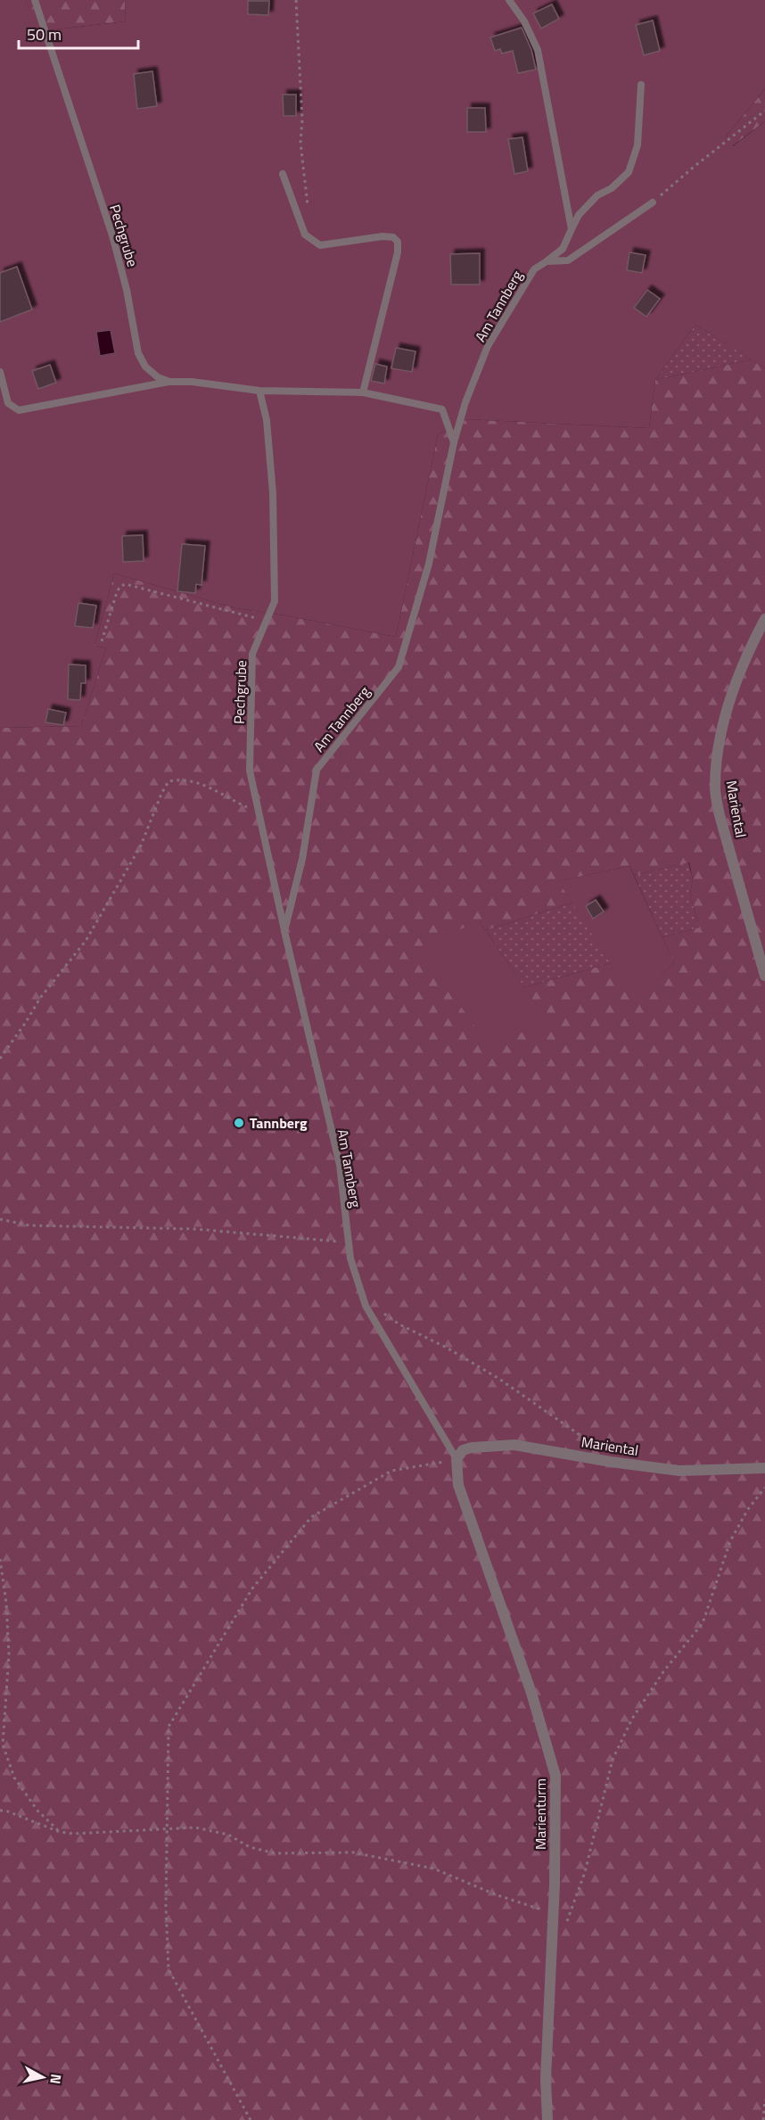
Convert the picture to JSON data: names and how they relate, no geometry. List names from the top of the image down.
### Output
{
  "streets": {
    "street": ["Mariental", "Marienturm"],
    "lane": ["Pechgrube", "Am Tannberg"]
  },
  "crossings": [
    ["Pechgrube", "Am Tannberg"],
    ["Am Tannberg", "Mariental"],
    ["Am Tannberg", "Marienturm"],
    ["Mariental", "Marienturm"]
  ],
  "places": ["Tannberg"],
  "scale_bar": "50 m",
  "north": "right"
}
